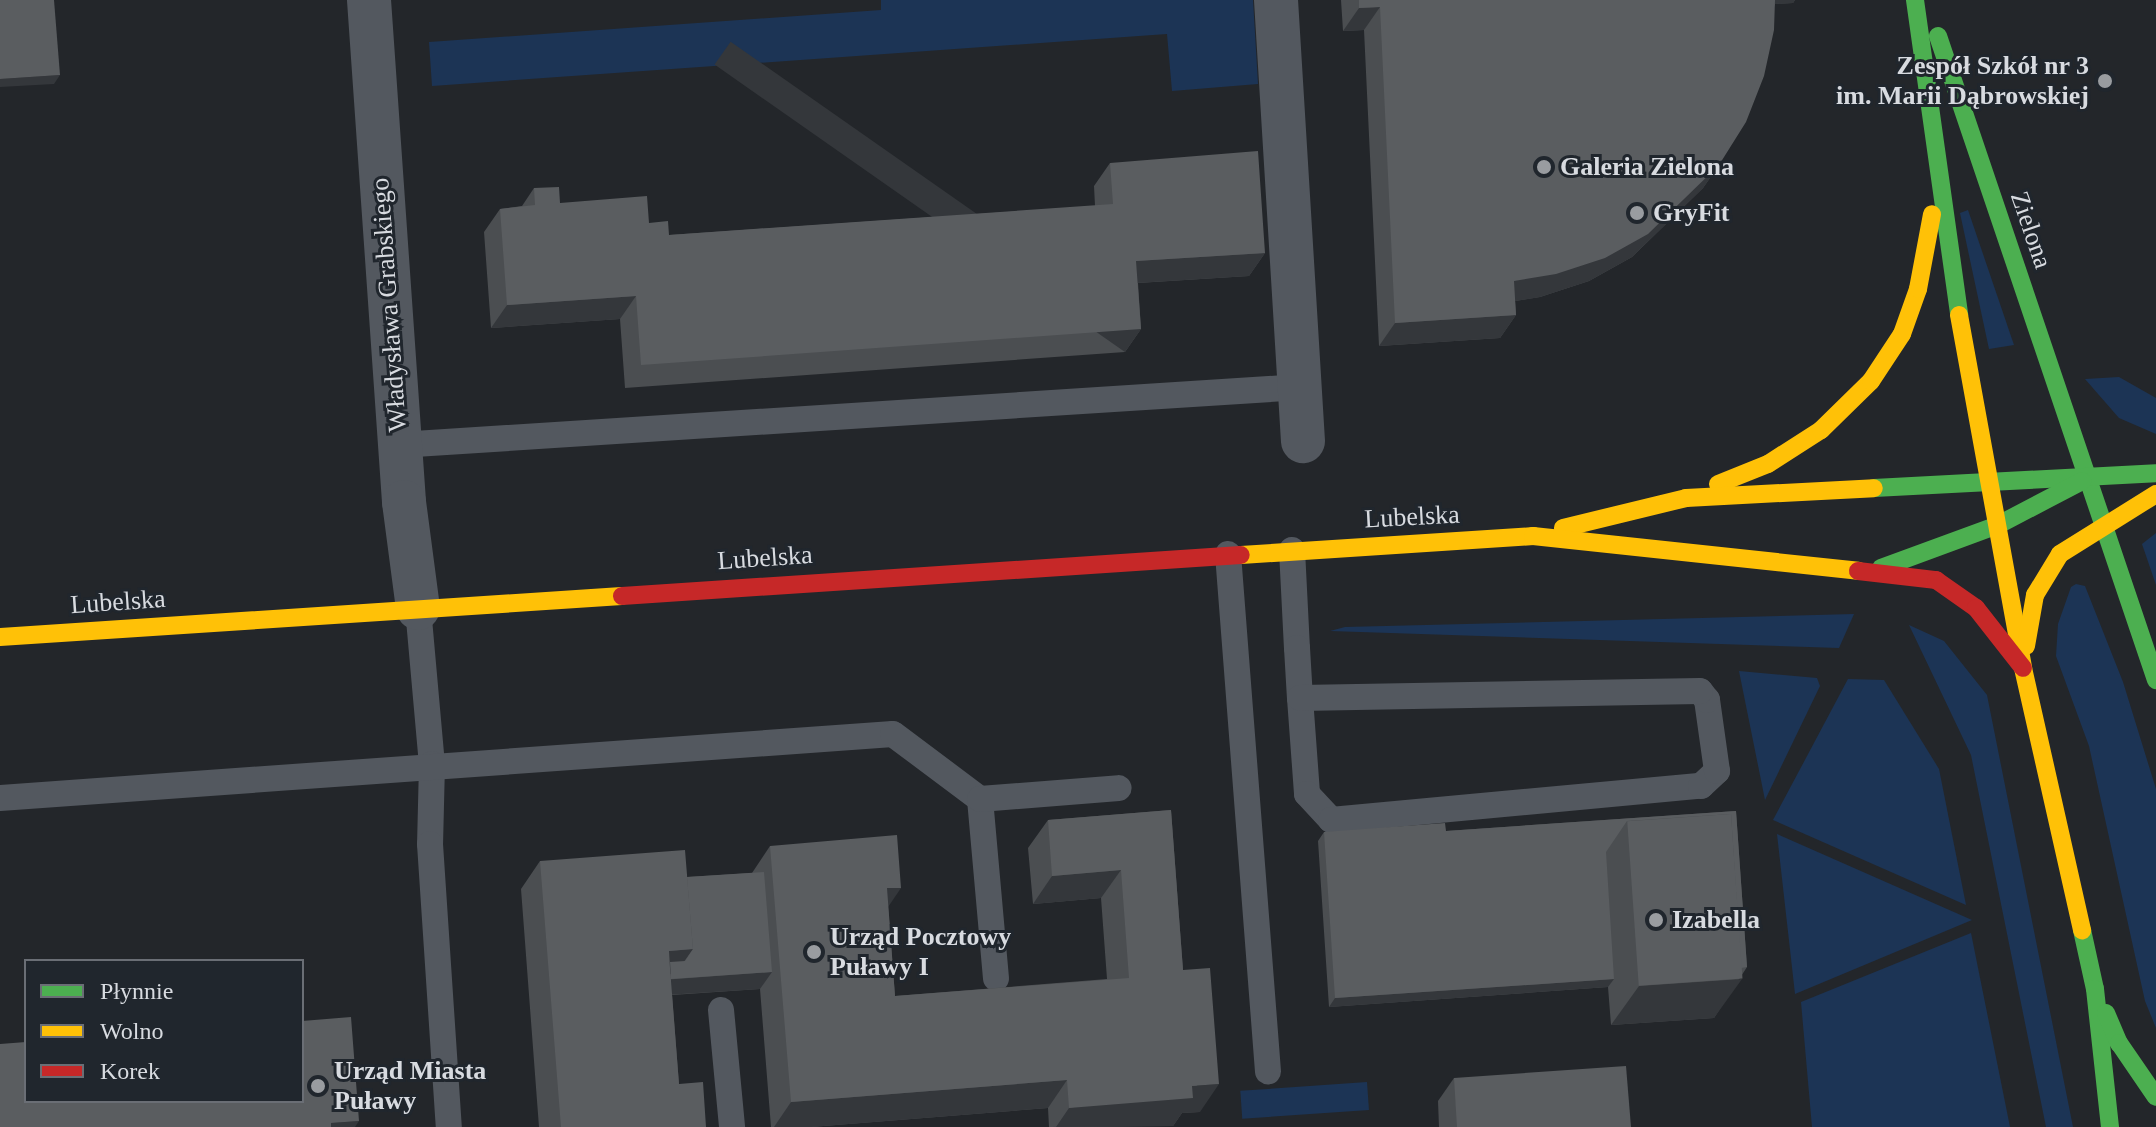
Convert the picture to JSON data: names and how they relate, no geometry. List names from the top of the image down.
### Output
{
  "streets": {
    "main road": ["Zielona", "Lubelska"],
    "street": ["Władysława Grabskiego"]
  },
  "crossings": [
    ["Zielona", "Lubelska"],
    ["Władysława Grabskiego", "Lubelska"]
  ],
  "places": [
    "Zespół Szkół nr 3 im. Marii Dąbrowskiej",
    "Galeria Zielona",
    "GryFit",
    "Izabella",
    "Urząd Pocztowy Puławy I",
    "Urząd Miasta Puławy"
  ],
  "legend": ["Płynnie", "Wolno", "Korek"]
}
